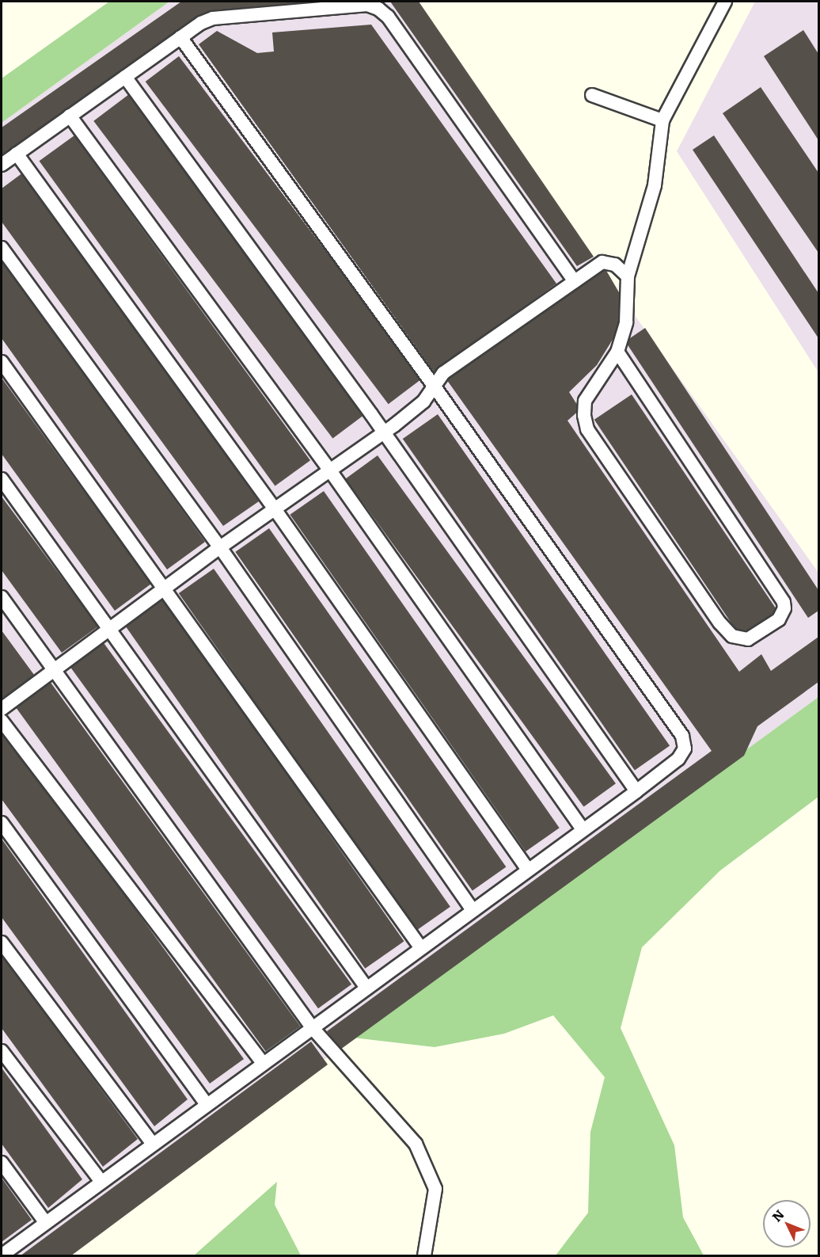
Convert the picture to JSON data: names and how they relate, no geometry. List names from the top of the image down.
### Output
{
  "north": "top left"
}
